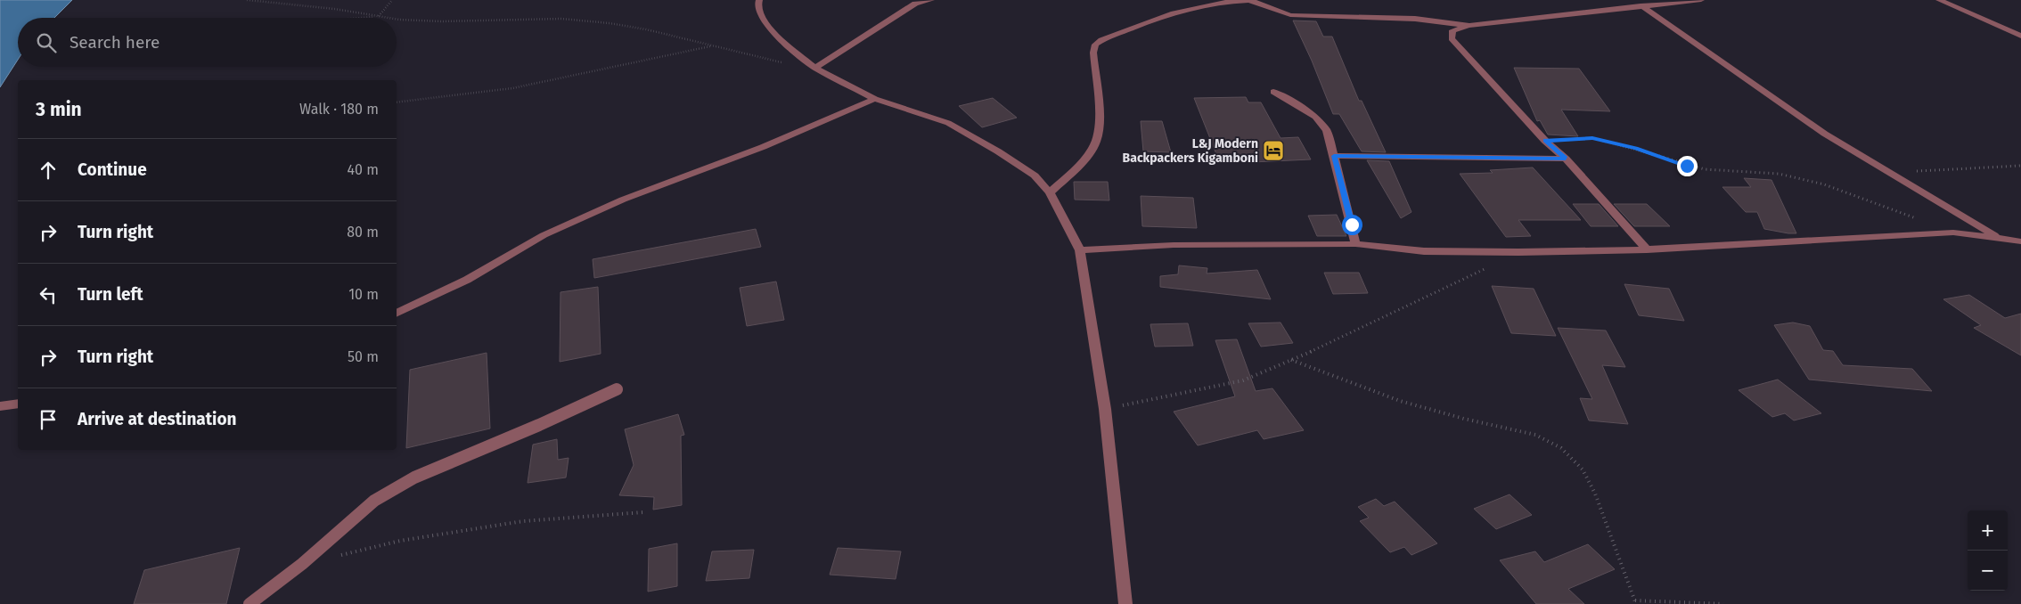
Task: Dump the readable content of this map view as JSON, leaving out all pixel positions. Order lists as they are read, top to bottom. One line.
{"places":{"hotel":["L&J Modern Backpackers Kigamboni"]},"page":{"search":"Search here","heading":["3 min","Walk · 180 m"],"list":[["Continue","40 m"],["Turn right","80 m"],["Turn left","10 m"],["Turn right","50 m"],"Arrive at destination"],"map_buttons":["+","−"]}}
